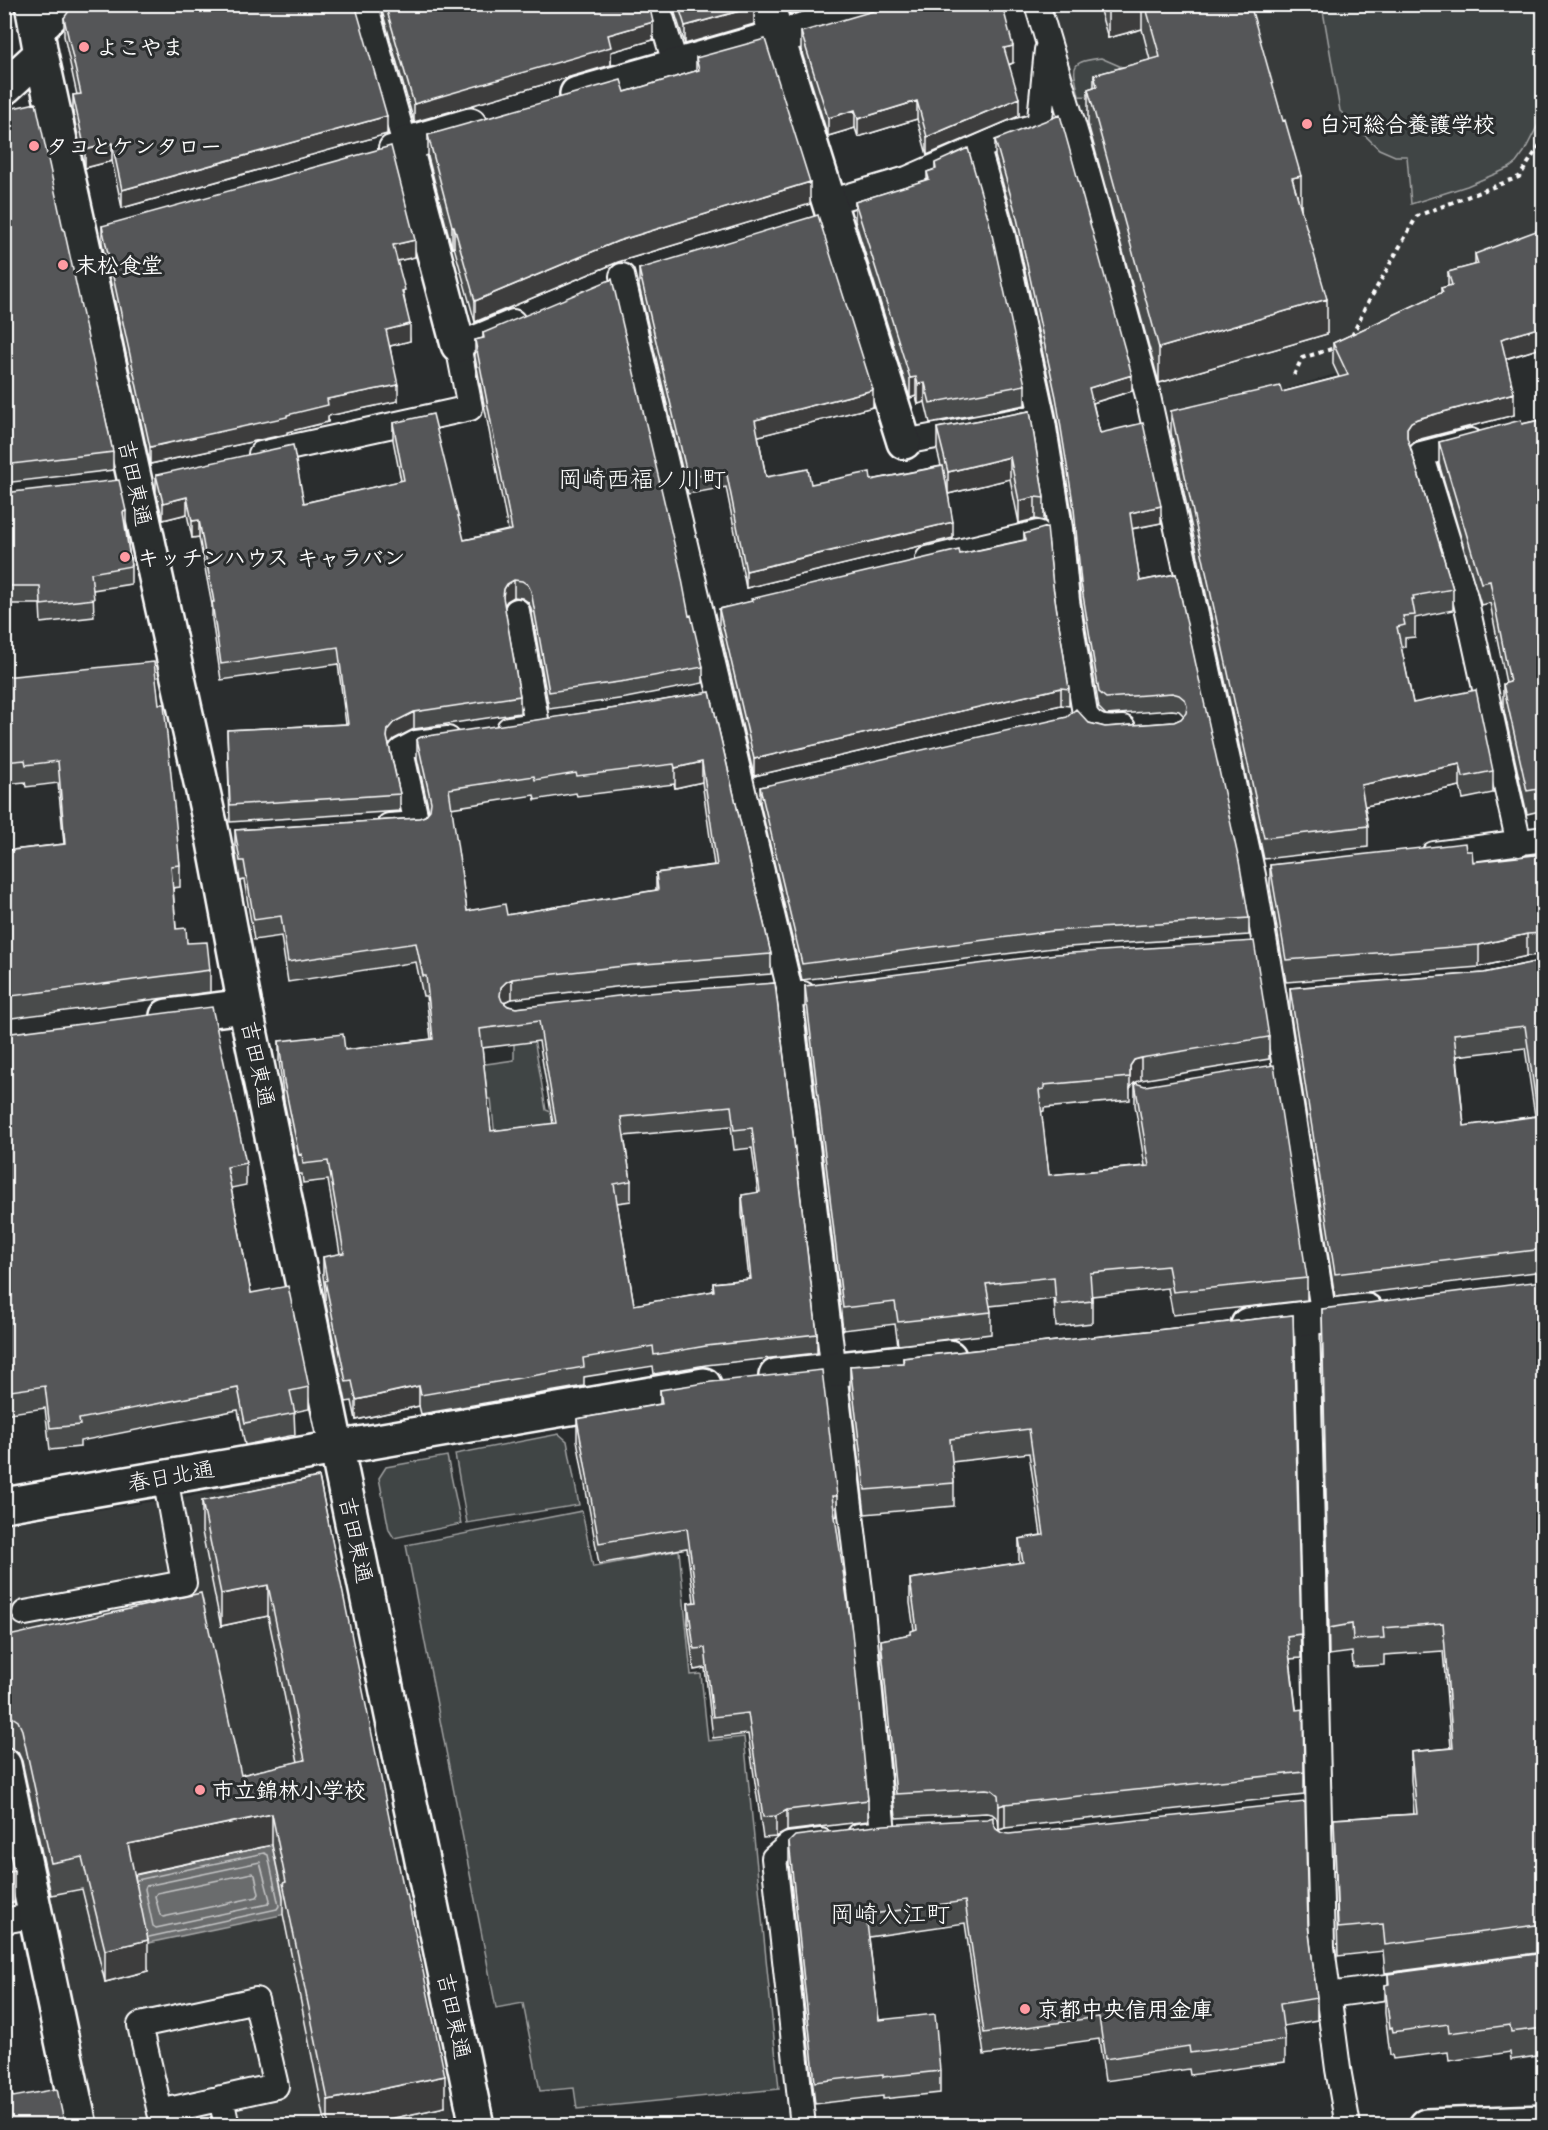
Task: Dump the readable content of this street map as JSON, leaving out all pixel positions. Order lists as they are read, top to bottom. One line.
{"streets":{"street":["吉田東通","春日北通"]},"crossings":[["吉田東通","春日北通"]],"districts":["岡崎西福ノ川町","岡崎入江町"],"places":["よこやま","白河総合養護学校","タコとケンタロー","末松食堂","キッチンハウス キャラバン","市立錦林小学校","京都中央信用金庫"]}
